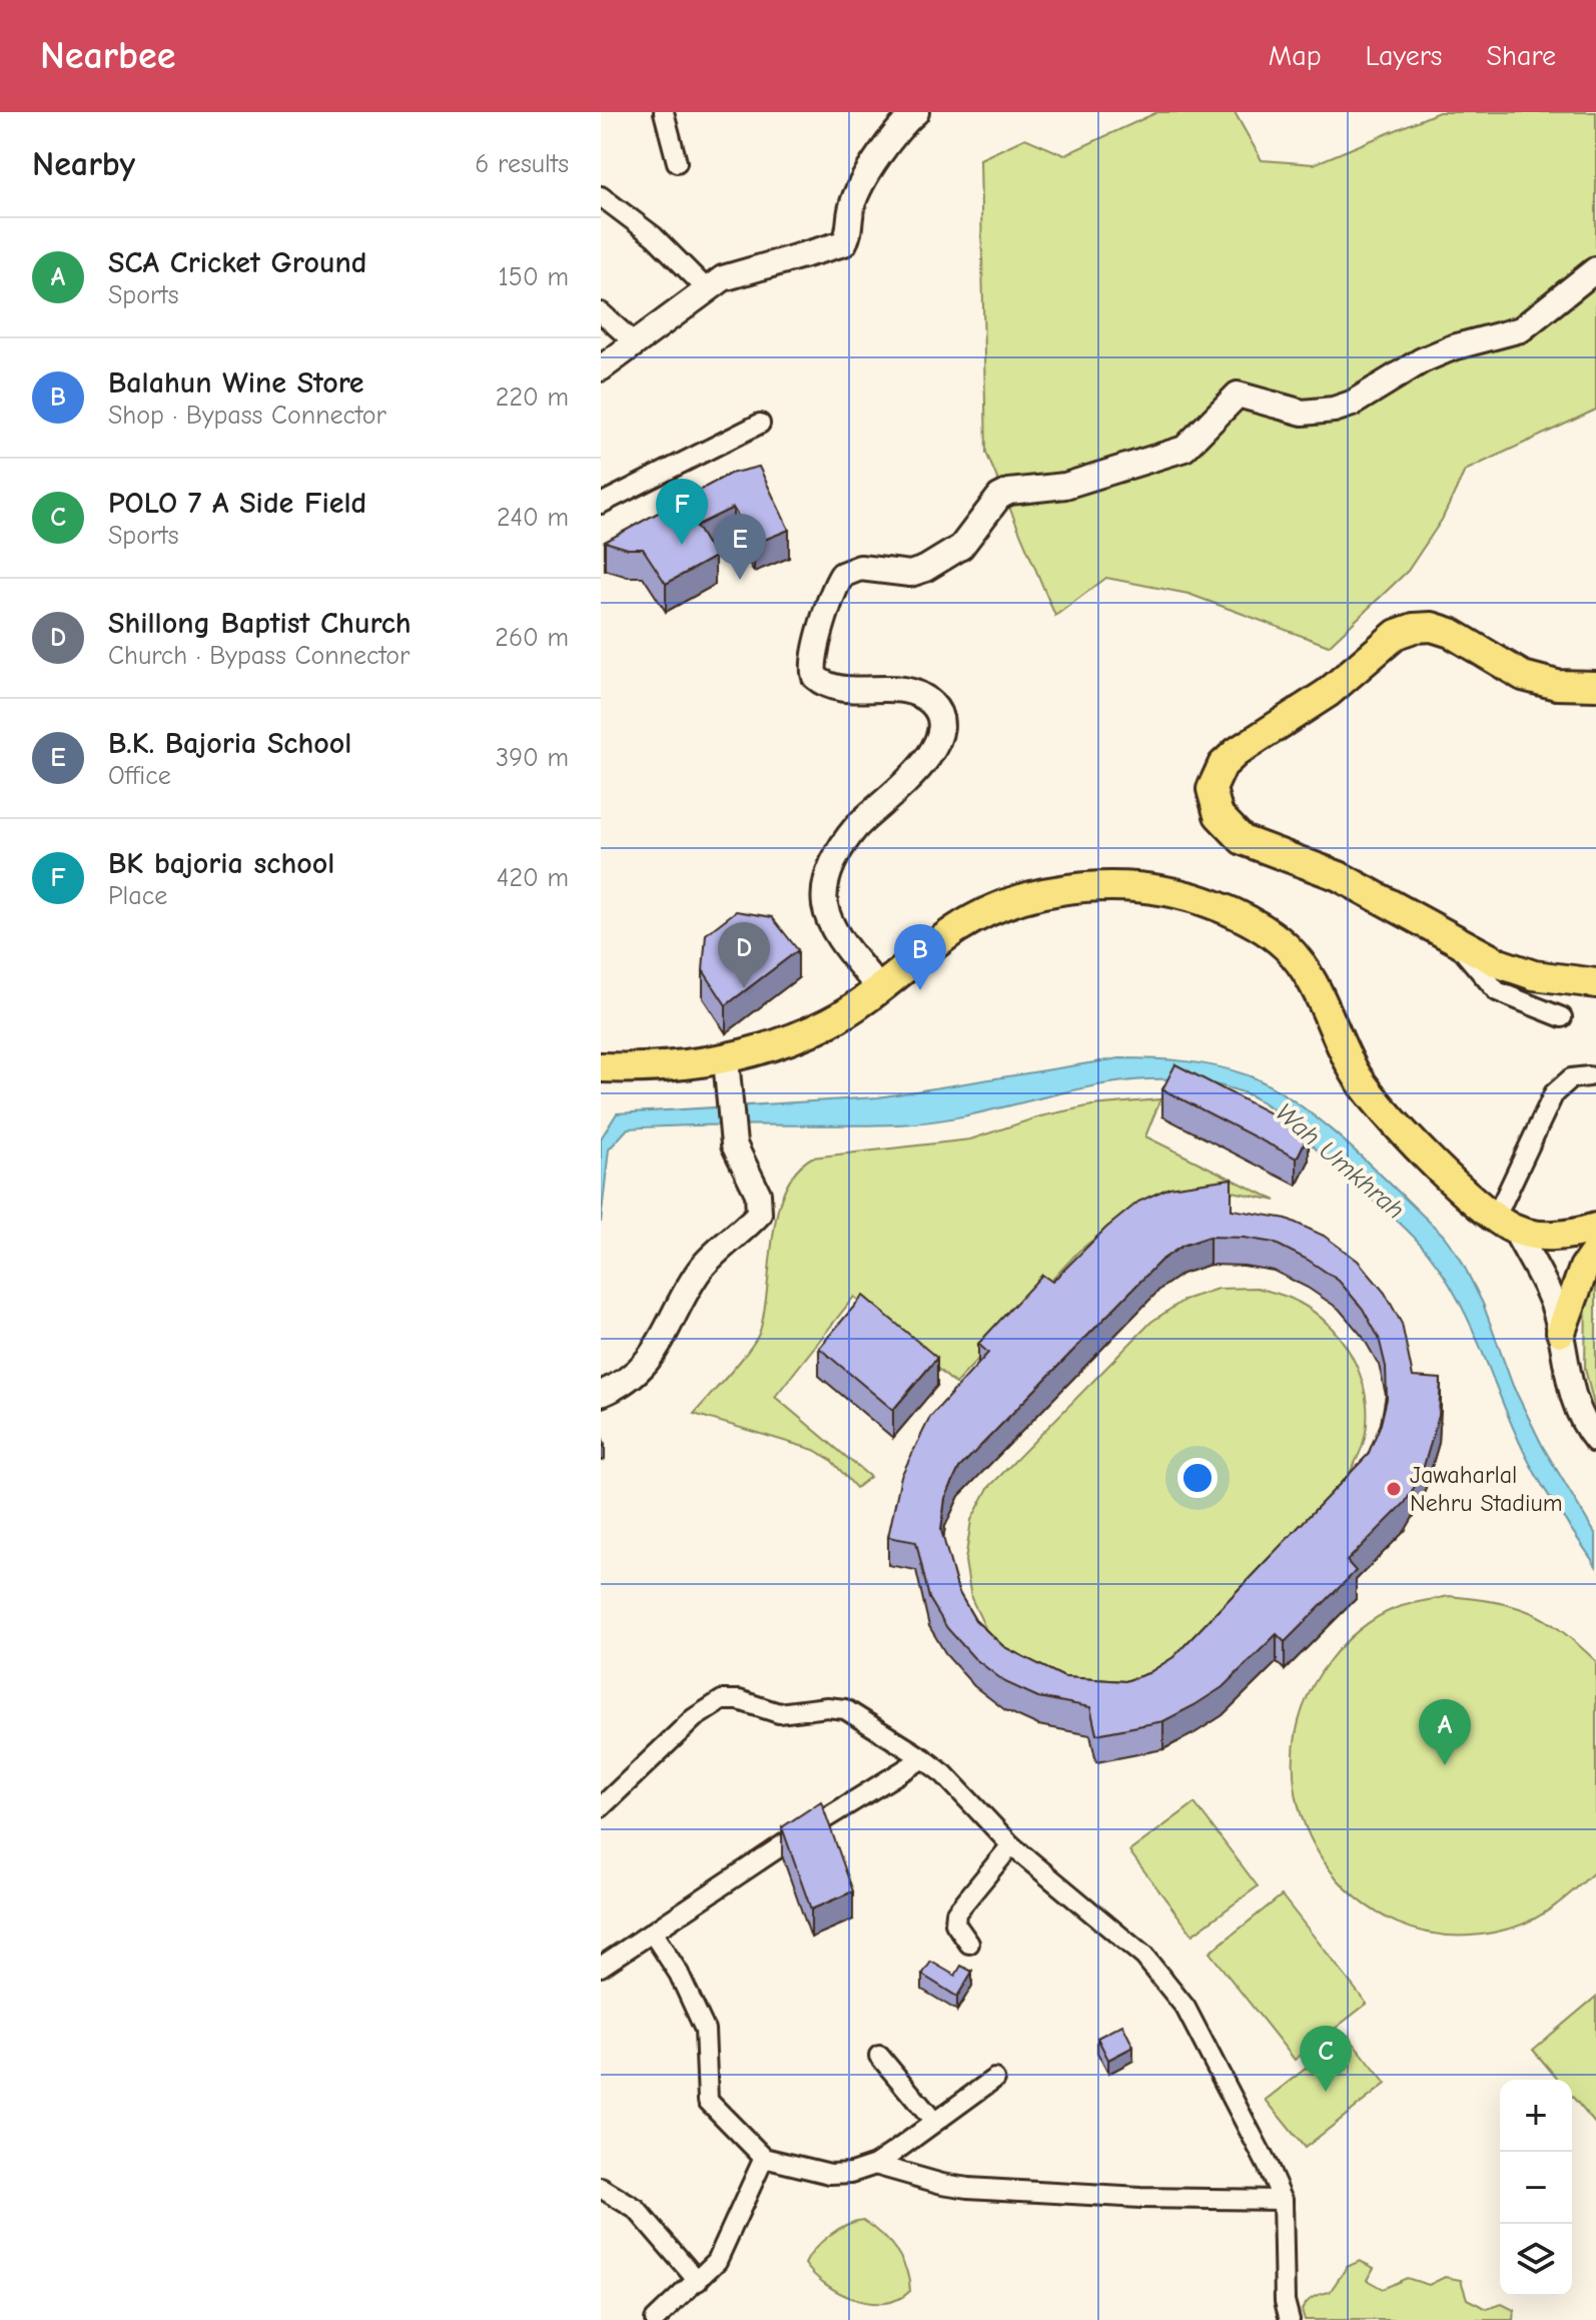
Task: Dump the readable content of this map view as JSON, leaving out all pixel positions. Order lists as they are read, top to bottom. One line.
{"water":["Wah Umkhrah"],"places":["Jawaharlal Nehru Stadium"],"page":{"header":"Nearbee","nav":["Map","Layers","Share"],"heading":["Nearby","6 results"],"list":[{"mark":"A","name":"SCA Cricket Ground","note":"Sports","value":"150 m"},{"mark":"B","name":"Balahun Wine Store","note":"Shop · Bypass Connector","value":"220 m"},{"mark":"C","name":"POLO 7 A Side Field","note":"Sports","value":"240 m"},{"mark":"D","name":"Shillong Baptist Church","note":"Church · Bypass Connector","value":"260 m"},{"mark":"E","name":"B.K. Bajoria School","note":"Office","value":"390 m"},{"mark":"F","name":"BK bajoria school","note":"Place","value":"420 m"}],"pins":["F","E","D","B","A","C"],"map_buttons":["+","−"]}}
